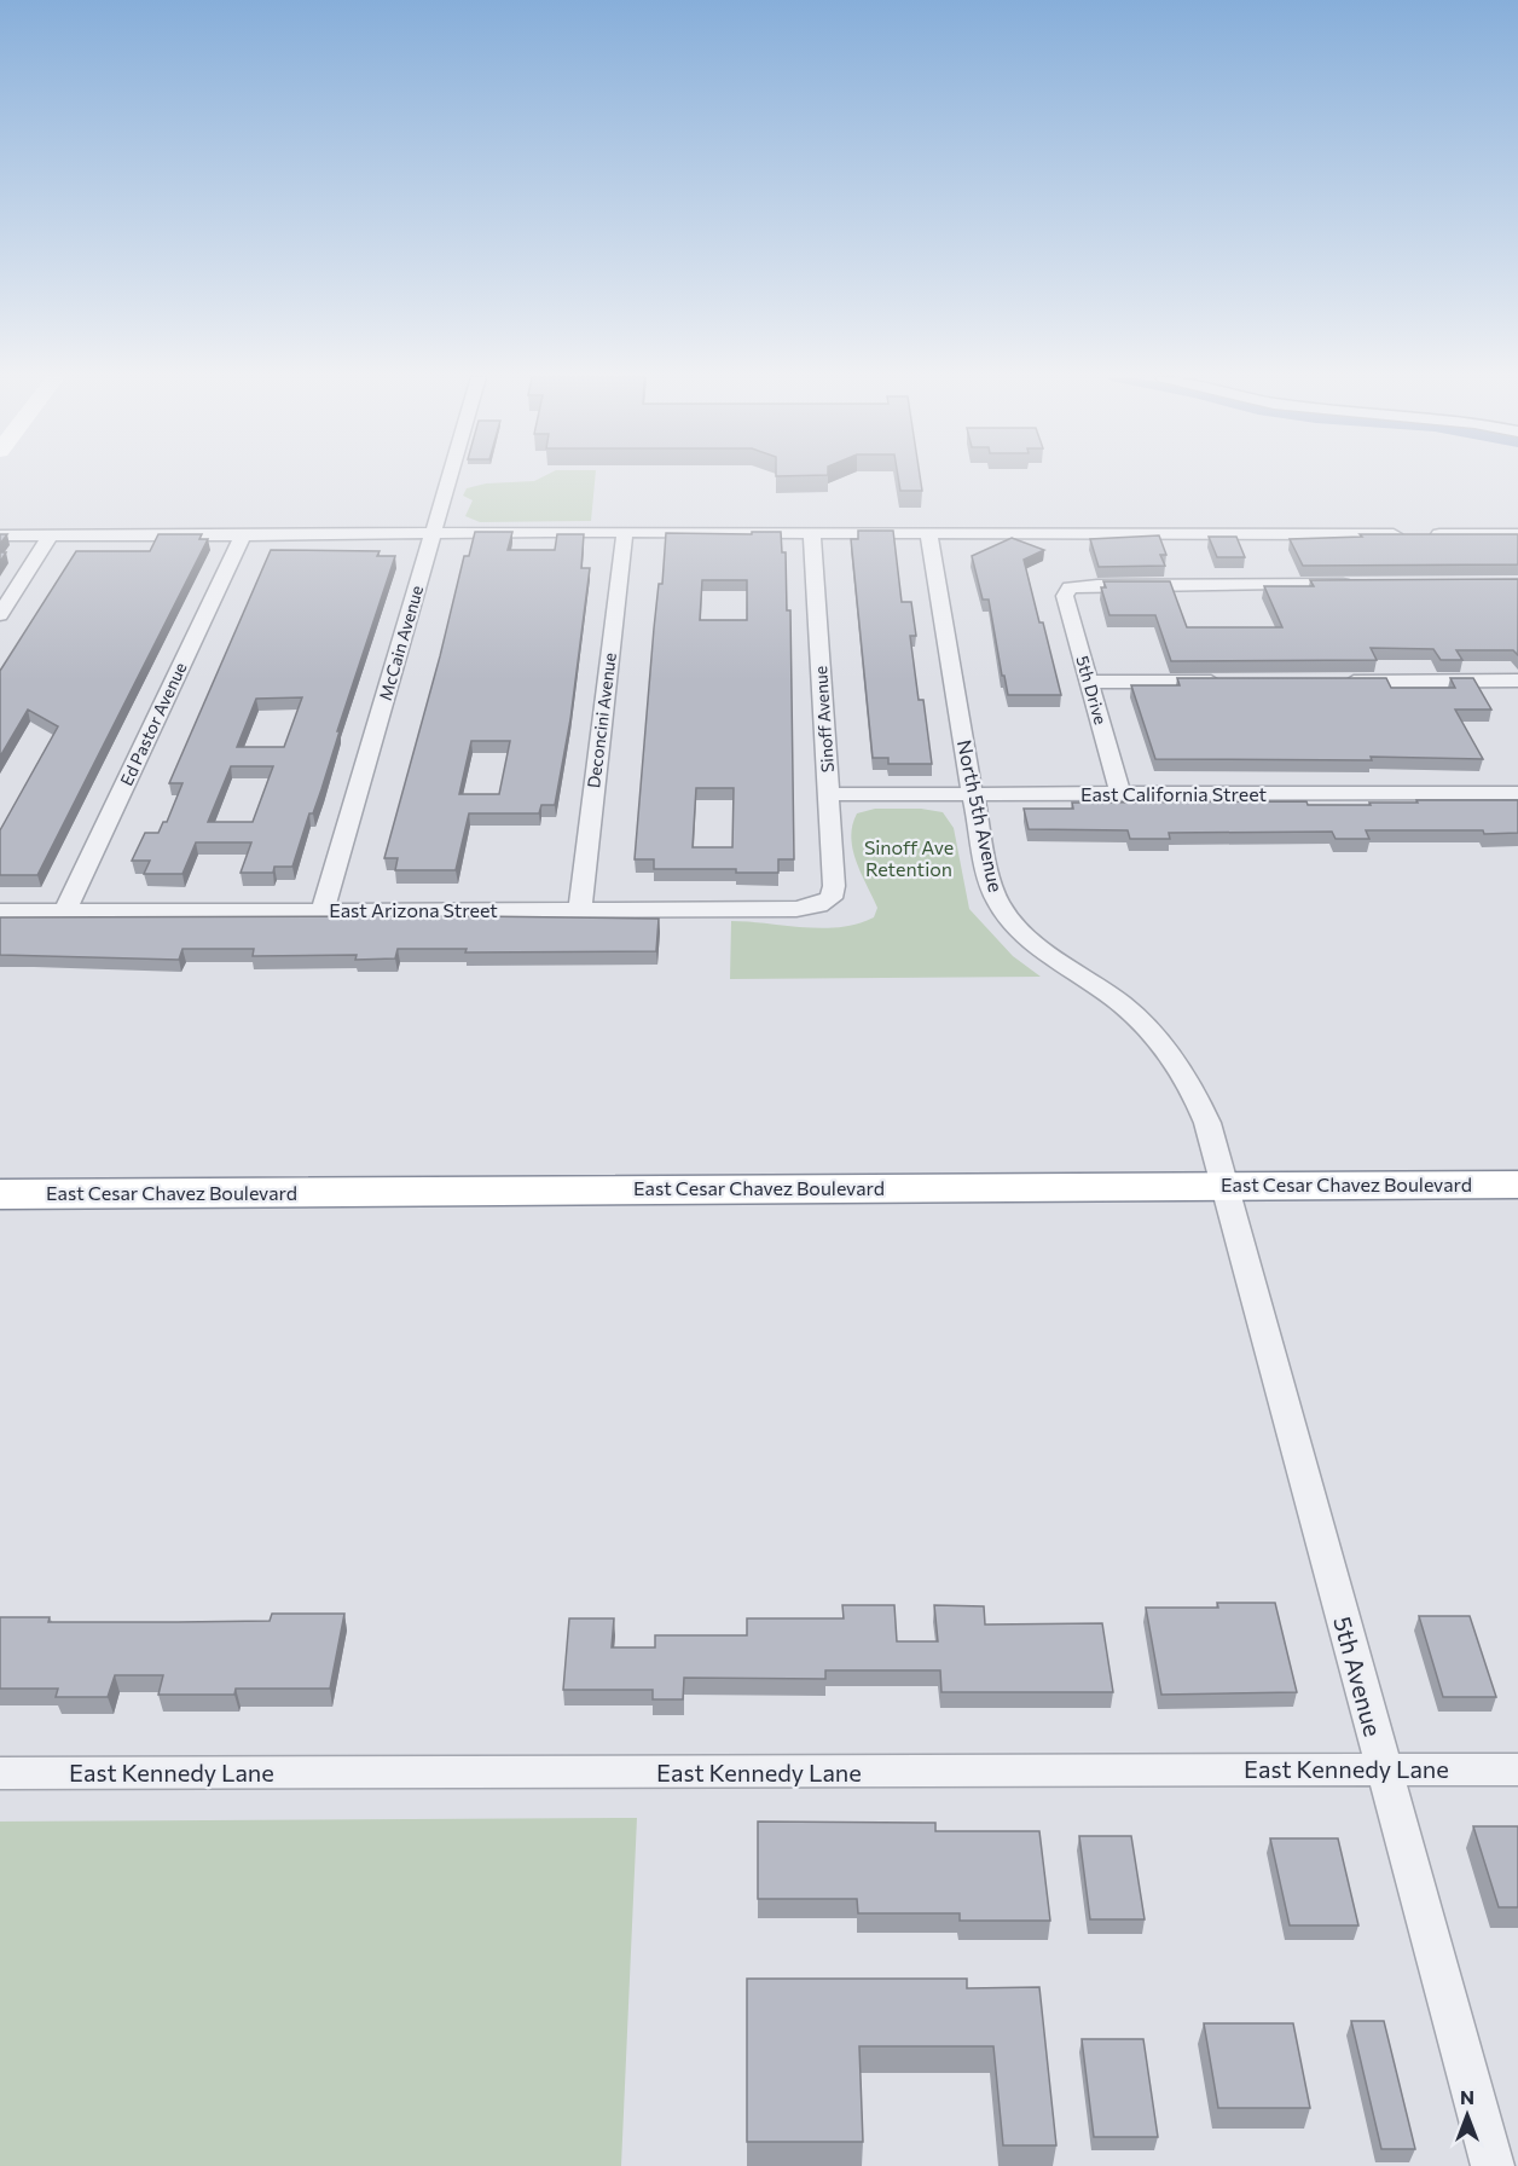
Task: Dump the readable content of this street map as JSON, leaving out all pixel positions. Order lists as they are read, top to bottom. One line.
{"streets":{"highway":["East Cesar Chavez Boulevard"],"street":["McCain Avenue","5th Drive","Sinoff Avenue","Deconcini Avenue","Ed Pastor Avenue","East California Street","North 5th Avenue","East Arizona Street","5th Avenue","East Kennedy Lane"]},"crossings":[["McCain Avenue","East Arizona Street"],["5th Drive","East California Street"],["Sinoff Avenue","East California Street"],["Sinoff Avenue","East Arizona Street"],["Deconcini Avenue","East Arizona Street"],["Ed Pastor Avenue","East Arizona Street"],["East California Street","North 5th Avenue"],["North 5th Avenue","East Cesar Chavez Boulevard"],["North 5th Avenue","5th Avenue"],["East Cesar Chavez Boulevard","5th Avenue"],["5th Avenue","East Kennedy Lane"]],"parks":["Sinoff Ave Retention"],"north":"top"}
